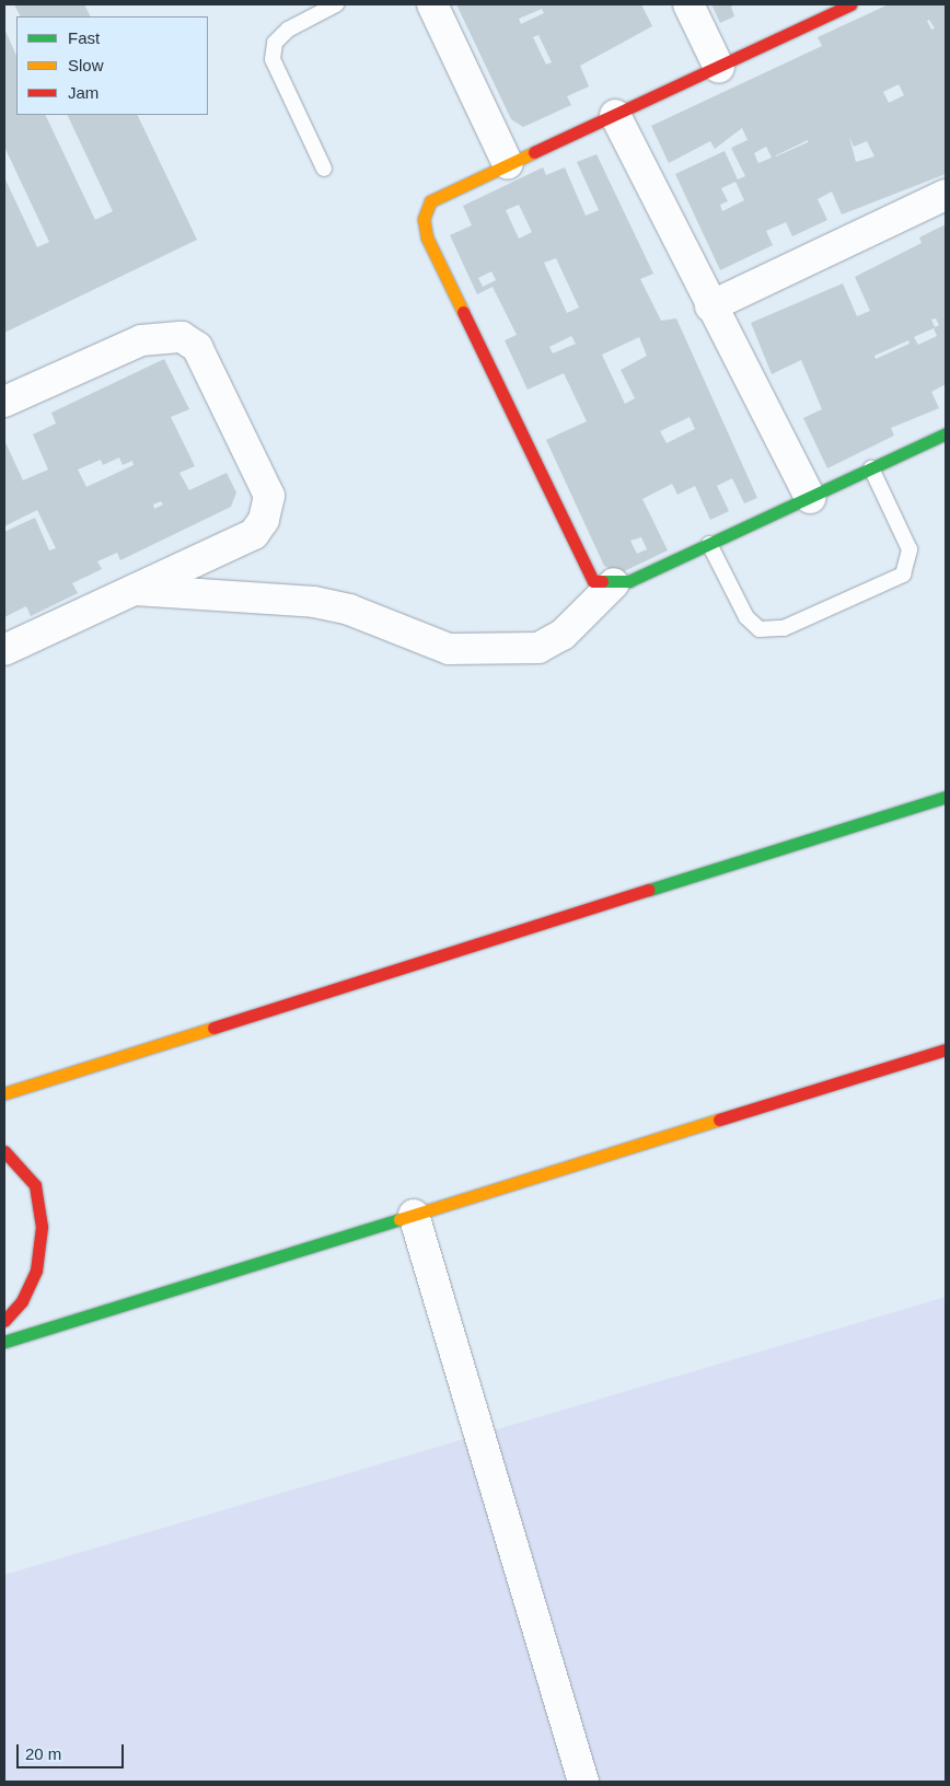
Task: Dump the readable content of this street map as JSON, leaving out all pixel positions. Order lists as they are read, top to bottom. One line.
{"legend":["Fast","Slow","Jam"],"scale_bar":"20 m"}
